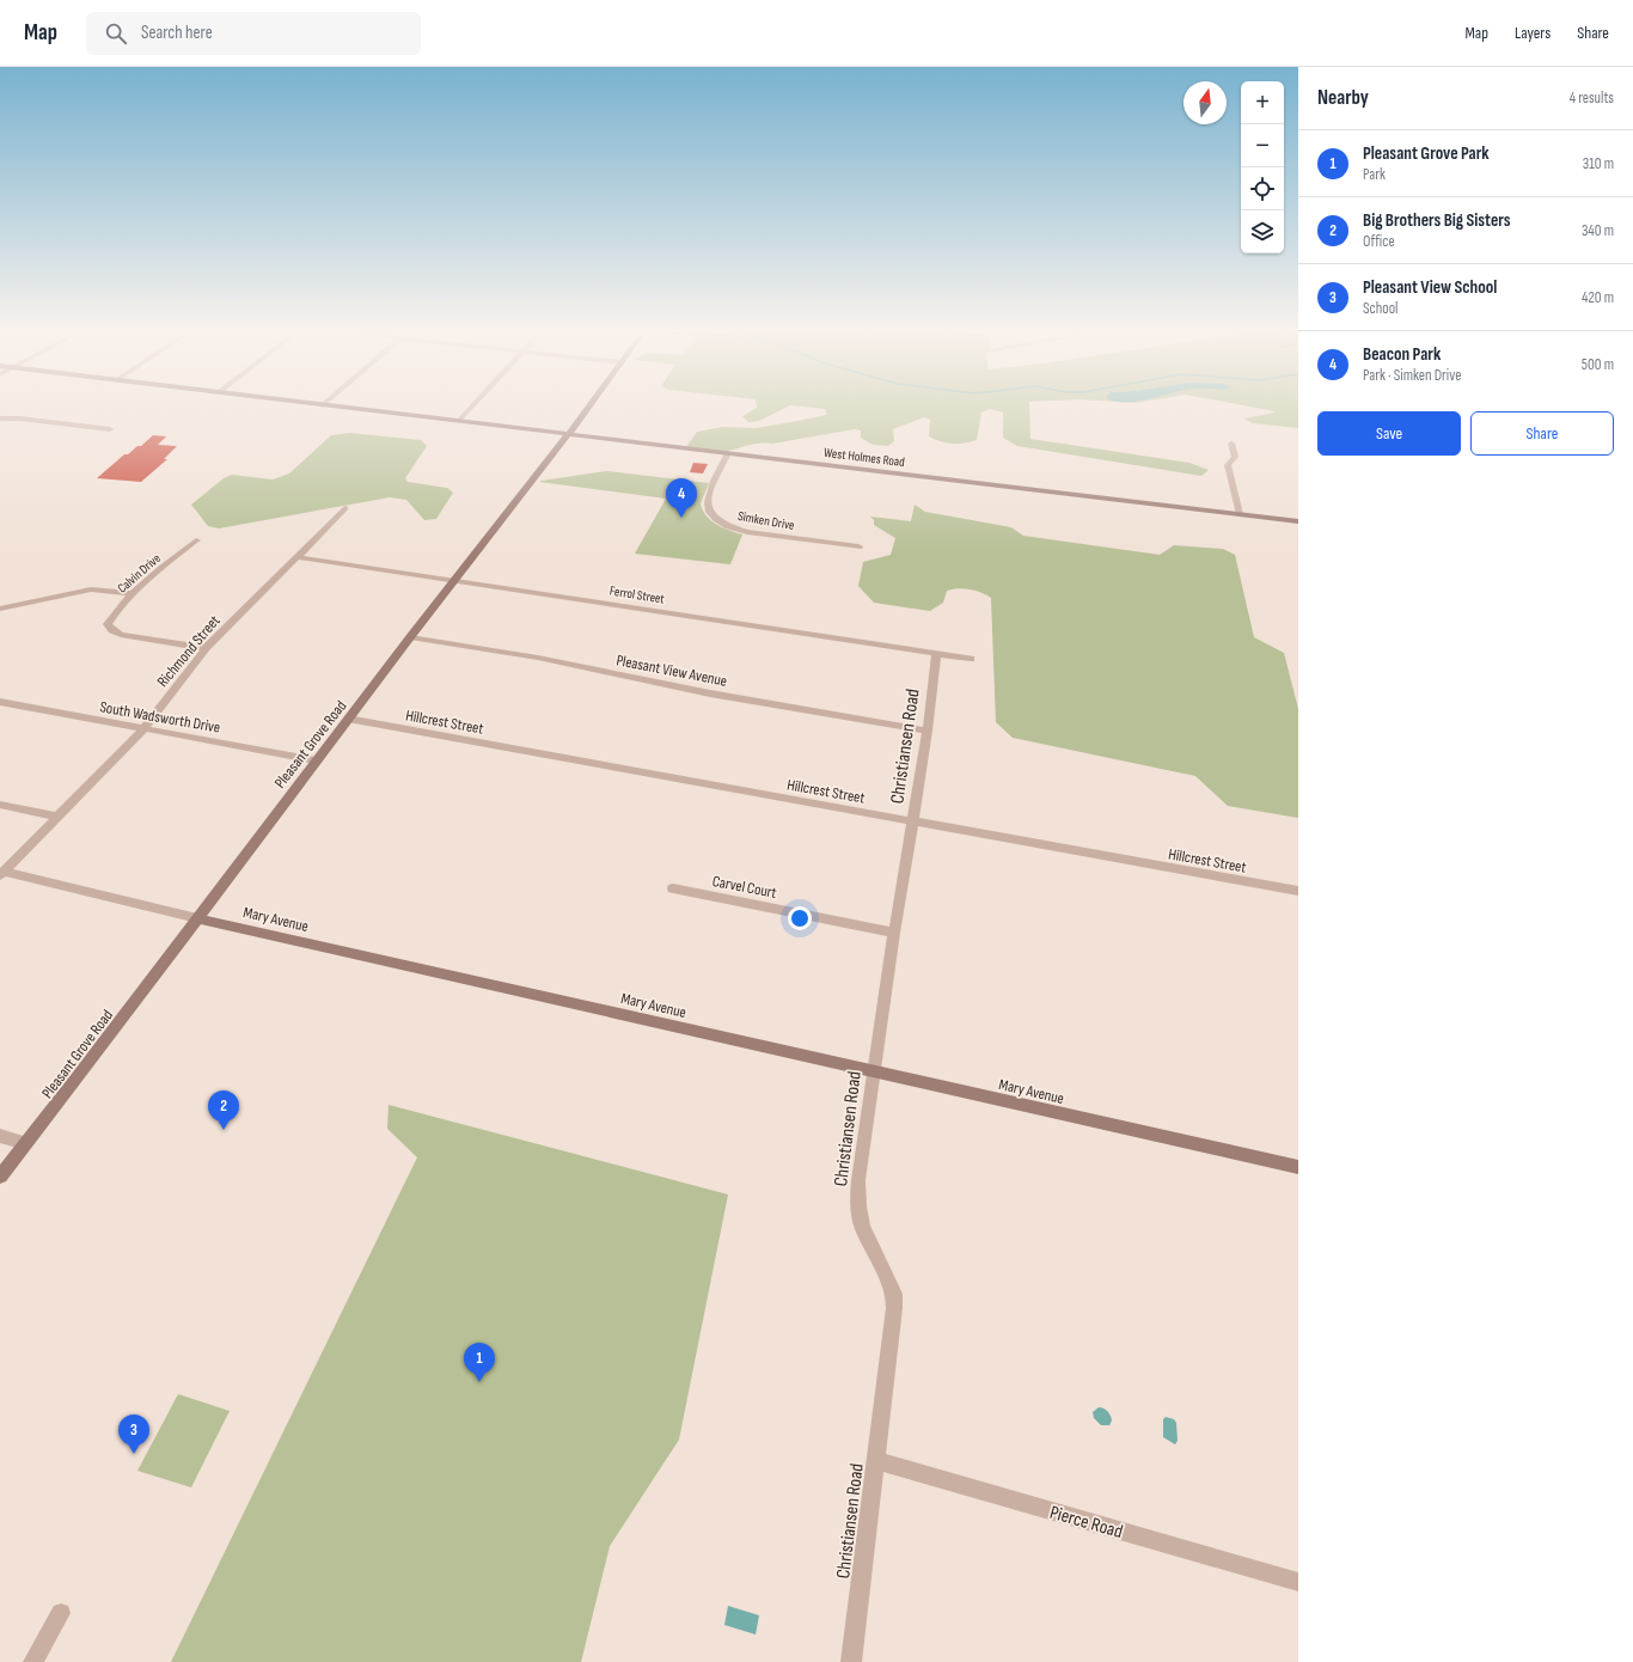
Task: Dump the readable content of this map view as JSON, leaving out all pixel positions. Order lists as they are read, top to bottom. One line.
{"streets":{"street":["West Holmes Road","Simken Drive","Calvin Drive","Ferrol Street","Richmond Street","Pleasant View Avenue","South Wadsworth Drive","Hillcrest Street","Pleasant Grove Road","Christiansen Road","Carvel Court","Mary Avenue","Pierce Road"]},"crossings":[["West Holmes Road","Simken Drive"],["West Holmes Road","Pleasant Grove Road"],["Calvin Drive","Richmond Street"],["Ferrol Street","Richmond Street"],["Ferrol Street","Pleasant Grove Road"],["Ferrol Street","Christiansen Road"],["Richmond Street","South Wadsworth Drive"],["Richmond Street","Mary Avenue"],["Pleasant View Avenue","Pleasant Grove Road"],["Pleasant View Avenue","Christiansen Road"],["South Wadsworth Drive","Pleasant Grove Road"],["Hillcrest Street","Pleasant Grove Road"],["Hillcrest Street","Christiansen Road"],["Pleasant Grove Road","Mary Avenue"],["Christiansen Road","Carvel Court"],["Christiansen Road","Mary Avenue"],["Christiansen Road","Pierce Road"]],"north":"top","page":{"header":"Map","search":"Search here","nav":["Map","Layers","Share"],"heading":["Nearby","4 results"],"map_buttons":["+","−"],"list":[{"mark":"1","name":"Pleasant Grove Park","note":"Park","value":"310 m"},{"mark":"2","name":"Big Brothers Big Sisters","note":"Office","value":"340 m"},{"mark":"3","name":"Pleasant View School","note":"School","value":"420 m"},{"mark":"4","name":"Beacon Park","note":"Park · Simken Drive","value":"500 m"}],"buttons":["Save","Share"],"pins":["4","2","1","3"]}}
